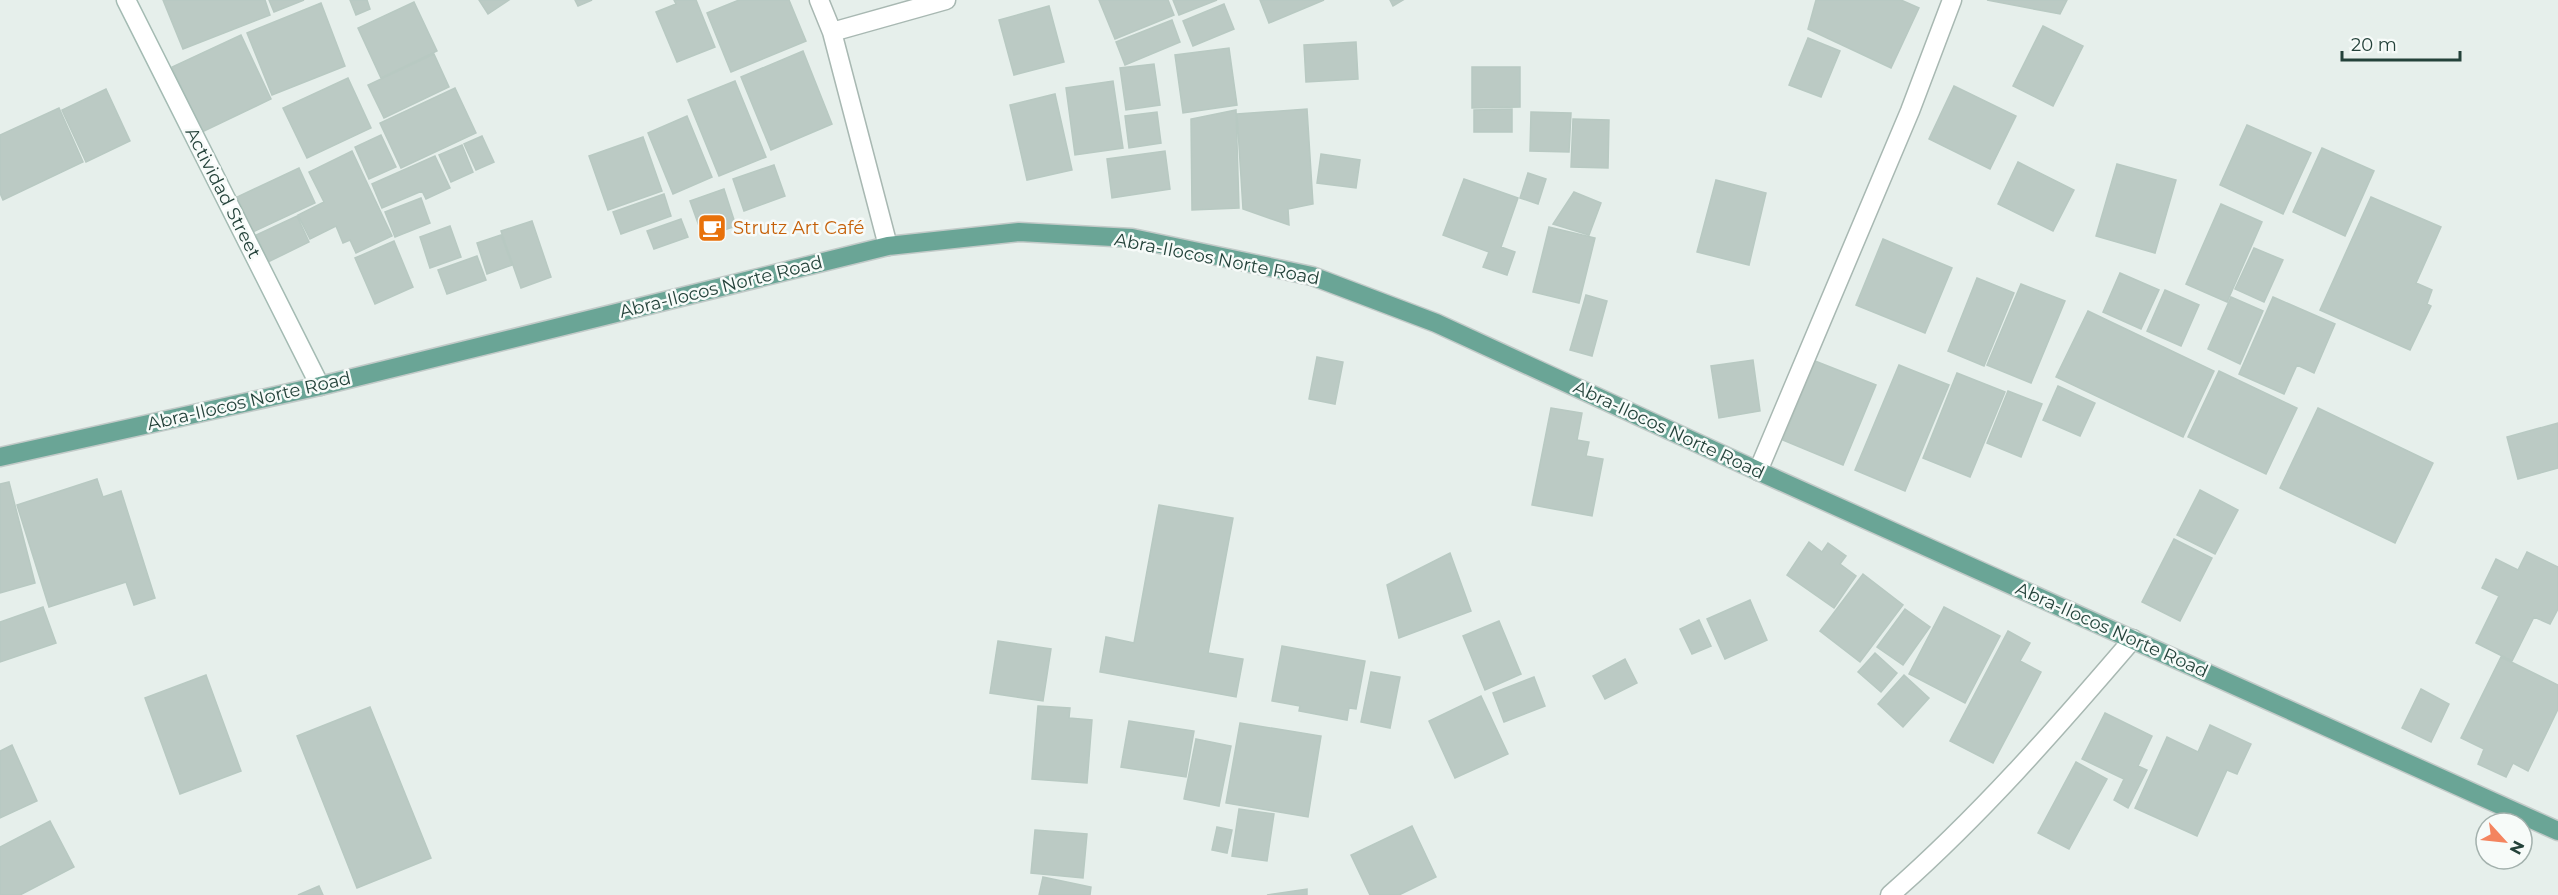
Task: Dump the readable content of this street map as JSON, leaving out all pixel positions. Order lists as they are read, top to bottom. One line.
{"streets":{"main road":["Abra-Ilocos Norte Road"],"street":["Actividad Street"]},"crossings":[["Actividad Street","Abra-Ilocos Norte Road"]],"places":{"cafe":["Strutz Art Café"]},"scale_bar":"20 m","north":"bottom right"}
